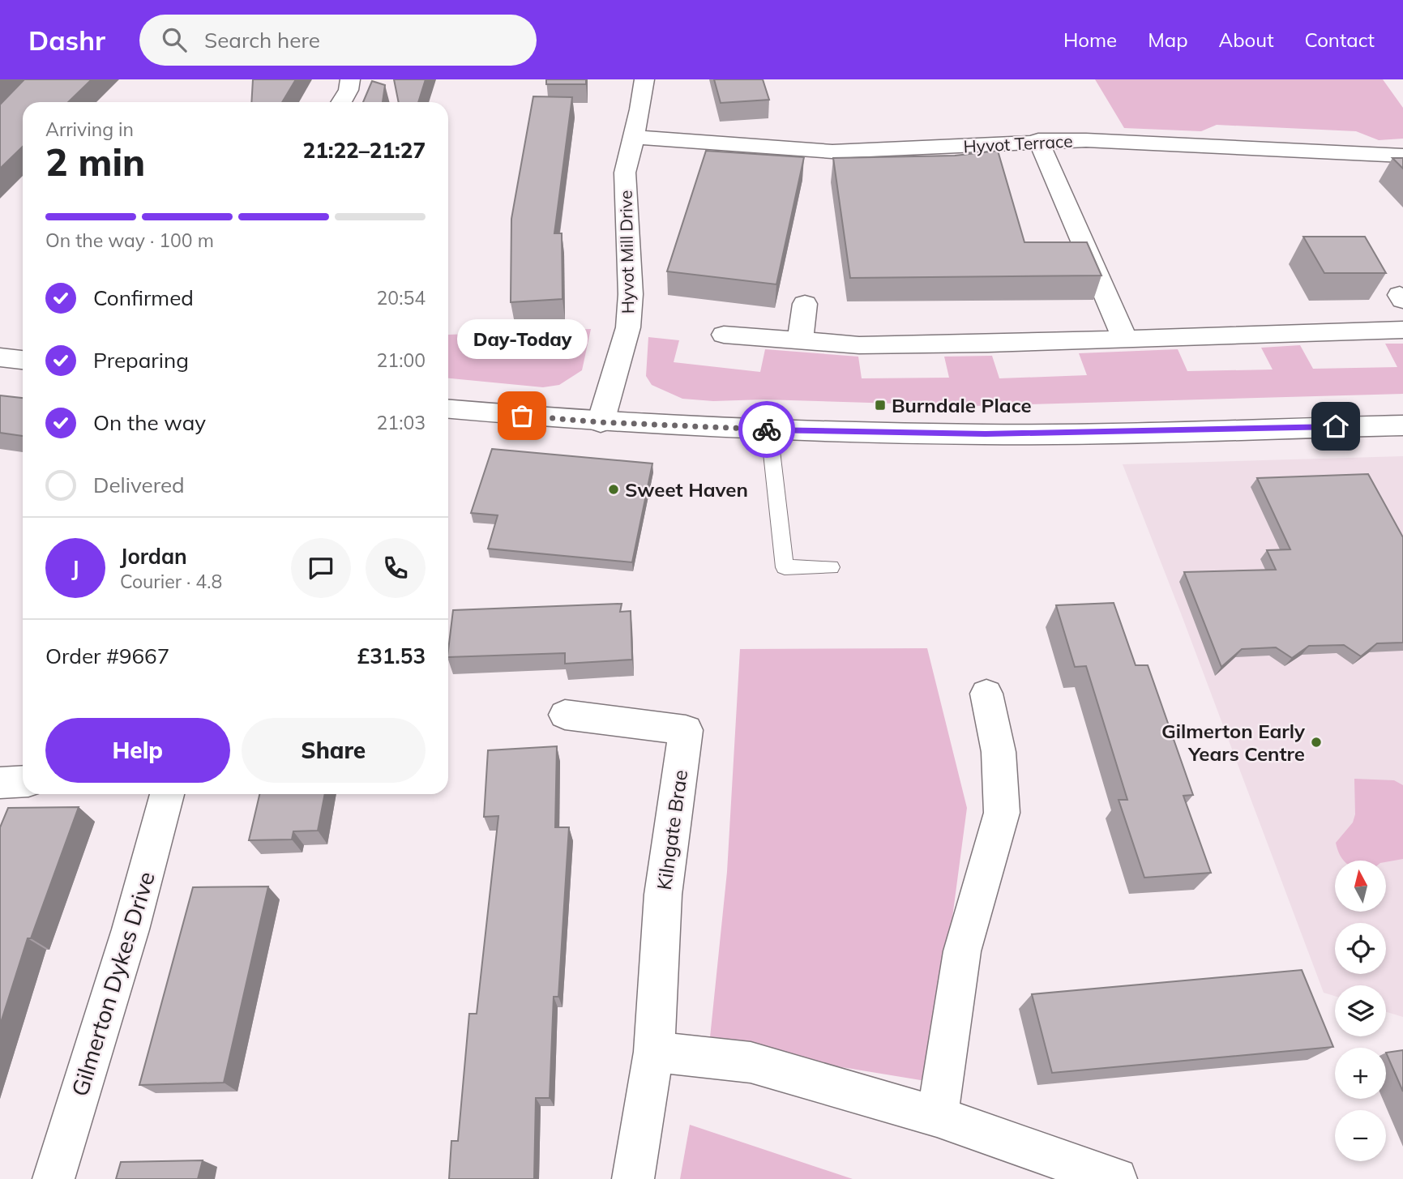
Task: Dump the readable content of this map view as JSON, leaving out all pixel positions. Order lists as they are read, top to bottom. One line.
{"streets":{"street":["Hyvot Terrace","Hyvot Mill Drive","Kilngate Brae","Gilmerton Dykes Drive"]},"crossings":[["Hyvot Terrace","Hyvot Mill Drive"]],"places":{"transit":["Burndale Place"],"other":["Day-Today","Sweet Haven","Gilmerton Early Years Centre"]},"north":"top","page":{"header":"Dashr","search":"Search here","nav":["Home","Map","About","Contact"],"heading":["2 min","Arriving in","21:22–21:27"],"panel":["Jordan","Courier · 4.8","Order #9667","£31.53"],"bar":"On the way · 100 m","list":[["Confirmed","20:54"],["Preparing","21:00"],["On the way","21:03"],"Delivered"],"bubble":"Day-Today","round":"J","buttons":["Help","Share"],"map_buttons":["+","−"]}}
